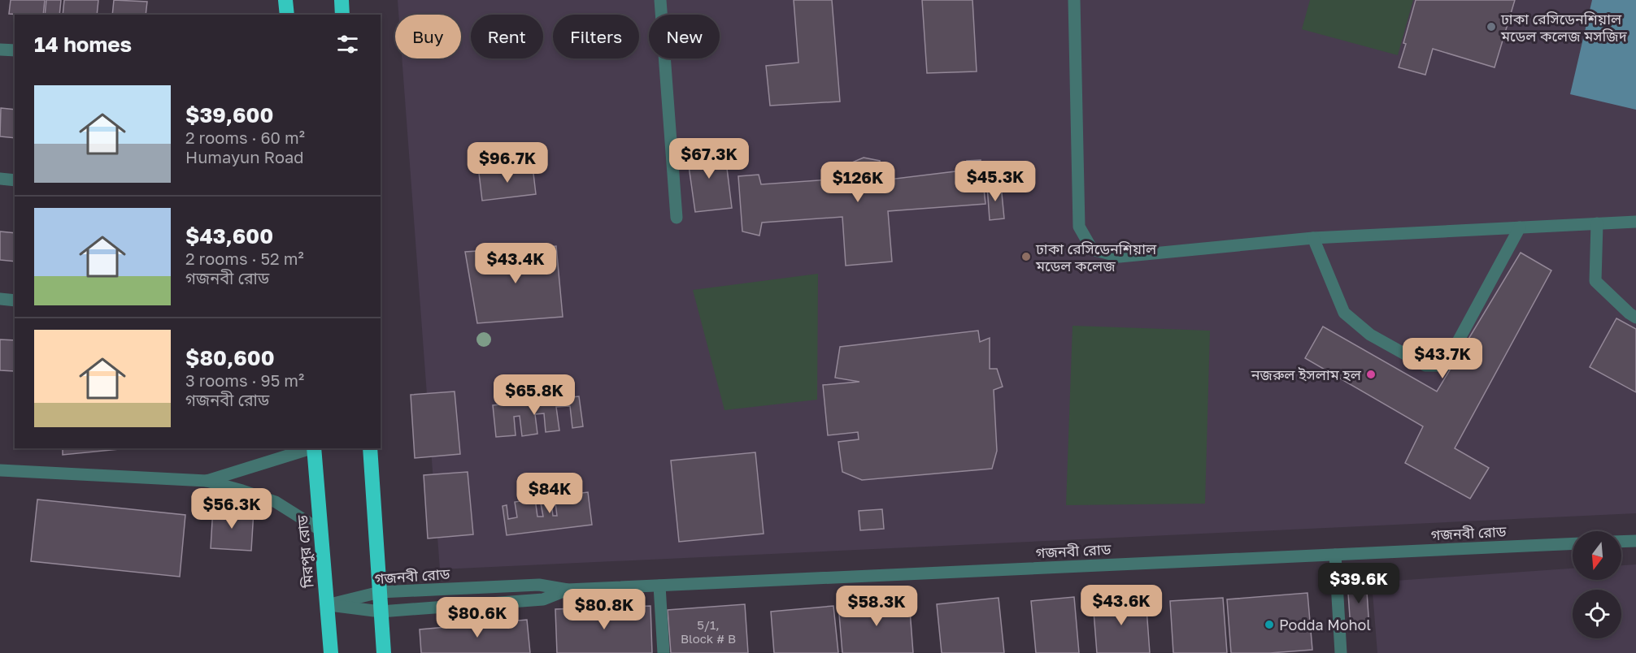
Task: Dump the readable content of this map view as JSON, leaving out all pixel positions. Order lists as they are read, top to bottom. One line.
{"streets":{"highway":["মিরপুর রোড"],"street":["গজনবী রোড"]},"crossings":[["গজনবী রোড","মিরপুর রোড"]],"places":["ঢাকা রেসিডেনশিয়াল মডেল কলেজ মসজিদ","ঢাকা রেসিডেনশিয়াল মডেল কলেজ","নজরুল ইসলাম হল","Podda Mohol"],"house_numbers":["5/1, Block # B"],"north":"bottom","page":{"chip":["Buy","Rent","Filters","New"],"heading":"14 homes","list":[{"name":"$39,600","note":"2 rooms · 60 m² · Humayun Road"},{"name":"$43,600","note":"2 rooms · 52 m² · গজনবী রোড"},{"name":"$80,600","note":"3 rooms · 95 m² · গজনবী রোড"}],"price":["$67.3K","$96.7K","$45.3K","$126K","$43.4K","$43.7K","$65.8K","$84K","$56.3K","$39.6K","$43.6K","$58.3K","$80.8K","$80.6K"]}}
